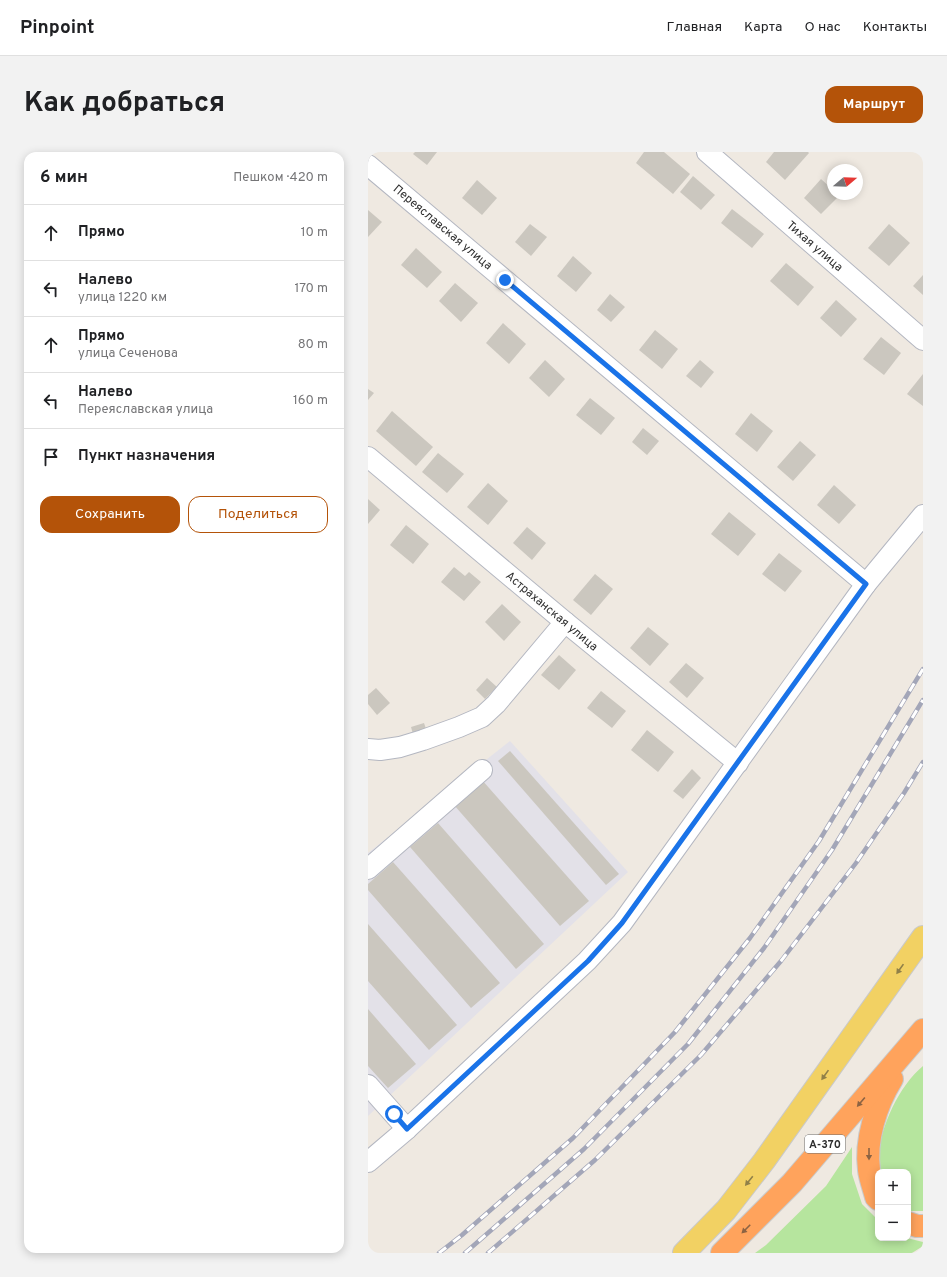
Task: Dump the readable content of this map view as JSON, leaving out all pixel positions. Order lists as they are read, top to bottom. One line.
{"streets":{"highway":["А-370"],"street":["Переяславская улица","Тихая улица","Астраханская улица"]},"north":"right","page":{"header":"Pinpoint","nav":["Главная","Карта","О нас","Контакты"],"title":"Как добраться","buttons":["Маршрут",["Сохранить","Поделиться"]],"heading":["6 мин","Пешком · 420 m"],"list":[["Прямо","10 m"],["Налево","улица 1220 км","170 m"],["Прямо","улица Сеченова","80 m"],["Налево","Переяславская улица","160 m"],"Пункт назначения"],"map_buttons":["+","−"]}}
